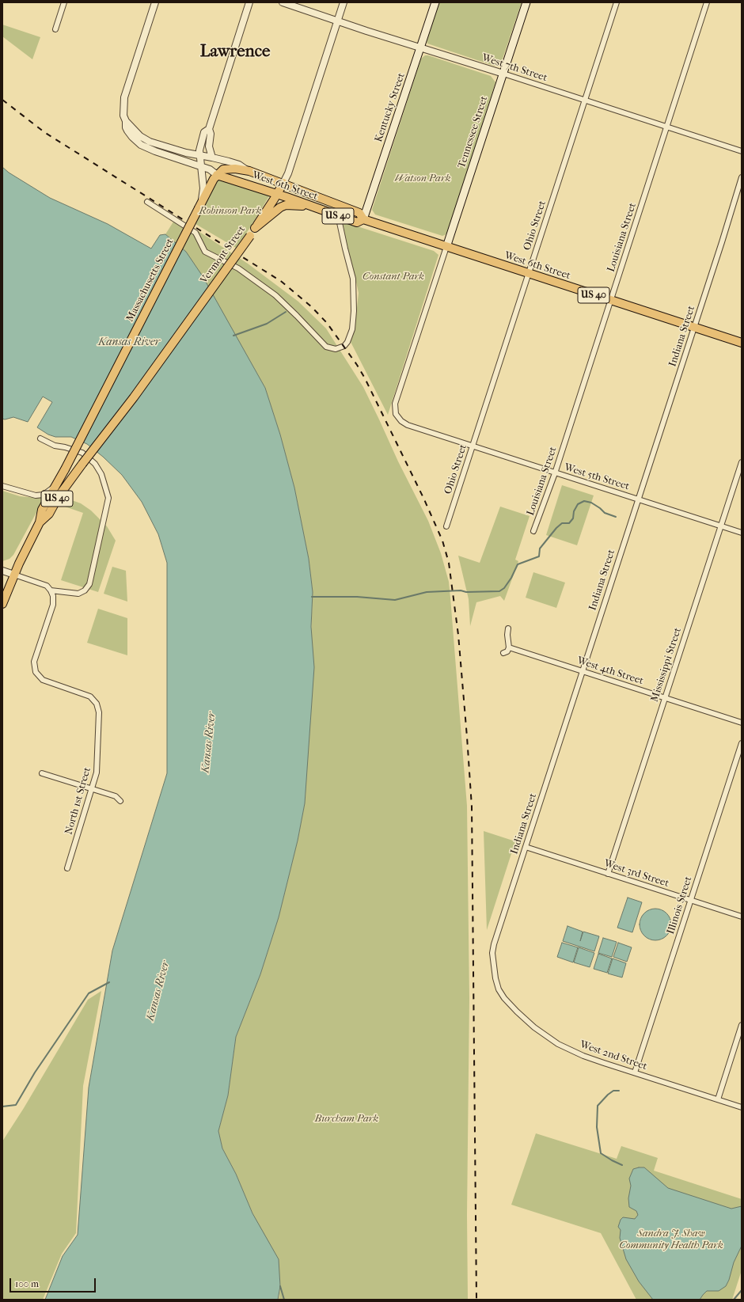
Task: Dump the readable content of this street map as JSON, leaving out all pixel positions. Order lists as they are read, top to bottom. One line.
{"streets":{"highway":["West 6th Street","US 40","Vermont Street","Massachusetts Street"],"main road":["Kentucky Street","Tennessee Street"],"street":["West 7th Street","Ohio Street","Louisiana Street","Indiana Street","West 5th Street","Mississippi Street","West 4th Street","North 1st Street","West 3rd Street","Illinois Street","West 2nd Street"]},"crossings":[["West 7th Street","Kentucky Street"],["West 7th Street","Tennessee Street"],["West 7th Street","Ohio Street"],["West 7th Street","Louisiana Street"],["West 7th Street","Vermont Street"],["Kentucky Street","West 6th Street"],["Tennessee Street","West 6th Street"],["Tennessee Street","West 5th Street"],["West 6th Street","US 40"],["West 6th Street","Ohio Street"],["West 6th Street","Louisiana Street"],["West 6th Street","Vermont Street"],["West 6th Street","Massachusetts Street"],["West 6th Street","Indiana Street"],["US 40","Vermont Street"],["US 40","Massachusetts Street"],["Ohio Street","West 5th Street"],["Louisiana Street","West 5th Street"],["Indiana Street","West 5th Street"],["Indiana Street","West 4th Street"],["Indiana Street","West 3rd Street"],["Indiana Street","West 2nd Street"],["West 5th Street","Mississippi Street"],["Mississippi Street","West 4th Street"],["Mississippi Street","West 3rd Street"],["West 3rd Street","Illinois Street"],["Illinois Street","West 2nd Street"]],"districts":["Lawrence"],"water":["Kansas River"],"parks":["Watson Park","Robinson Park","Constant Park","Burcham Park","Sandra J. Shaw Community Health Park"],"scale_bar":"100 m"}
